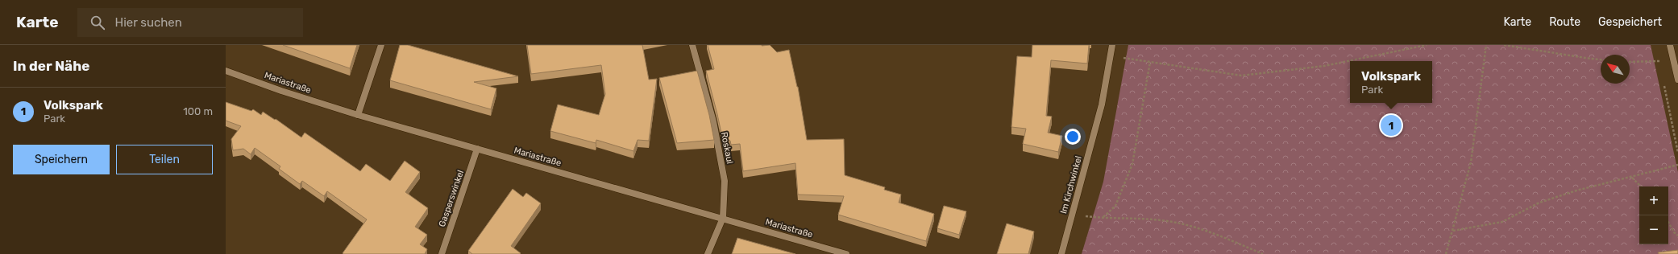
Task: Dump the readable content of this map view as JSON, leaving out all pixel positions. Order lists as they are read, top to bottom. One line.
{"streets":{"street":["Mariastraße","Roskaul","Im Kirchwinkel","Gasperswinkel"]},"crossings":[["Mariastraße","Roskaul"],["Mariastraße","Gasperswinkel"]],"north":"top left","page":{"header":"Karte","search":"Hier suchen","nav":["Karte","Route","Gespeichert"],"heading":"In der Nähe","popup":["Volkspark","Park"],"list":[{"mark":"1","name":"Volkspark","note":"Park","value":"100 m"}],"pins":"1","buttons":["Speichern","Teilen"],"map_buttons":["+","−"]}}
